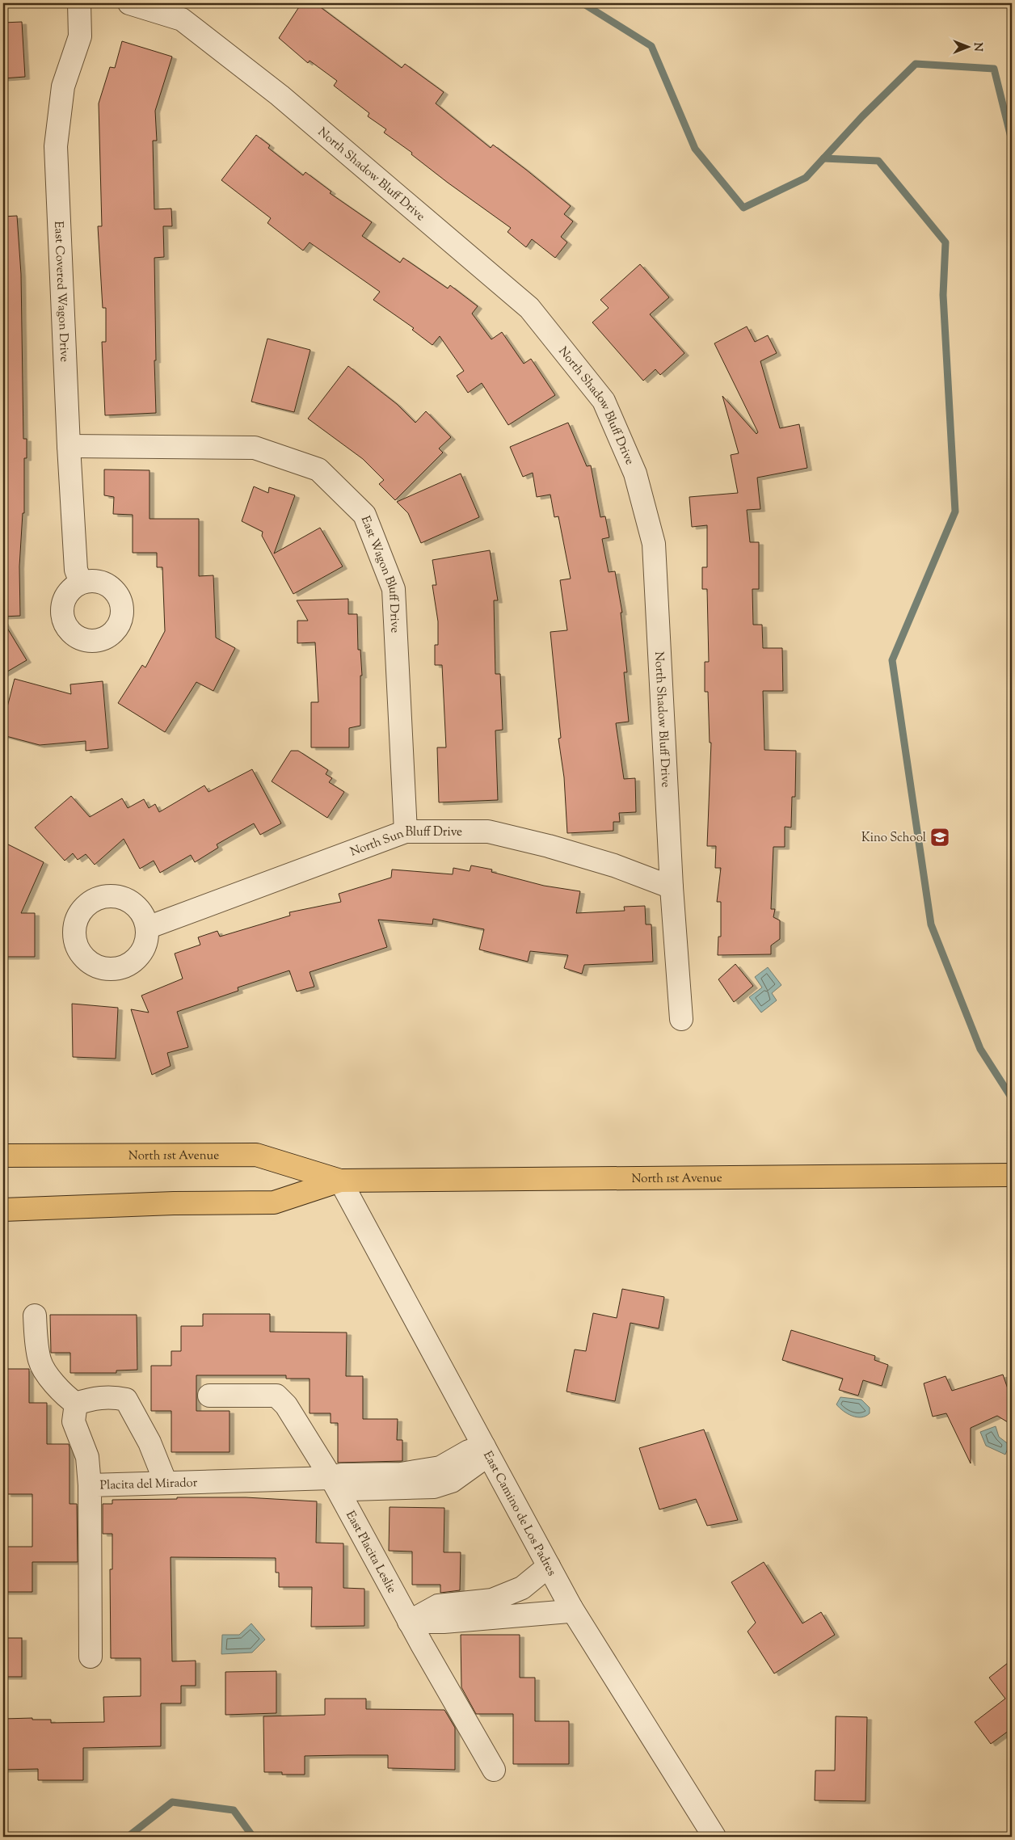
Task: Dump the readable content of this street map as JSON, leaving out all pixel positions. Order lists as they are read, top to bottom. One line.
{"streets":{"main road":["North 1st Avenue"],"street":["North Shadow Bluff Drive","East Covered Wagon Drive","East Wagon Bluff Drive","North Sun Bluff Drive","Placita del Mirador","East Camino de Los Padres","East Placita Leslie"]},"crossings":[["North Shadow Bluff Drive","North Sun Bluff Drive"],["East Covered Wagon Drive","East Wagon Bluff Drive"],["East Wagon Bluff Drive","North Sun Bluff Drive"],["North 1st Avenue","East Camino de Los Padres"],["Placita del Mirador","East Placita Leslie"]],"places":{"school or university":["Kino School"]},"north":"right"}
